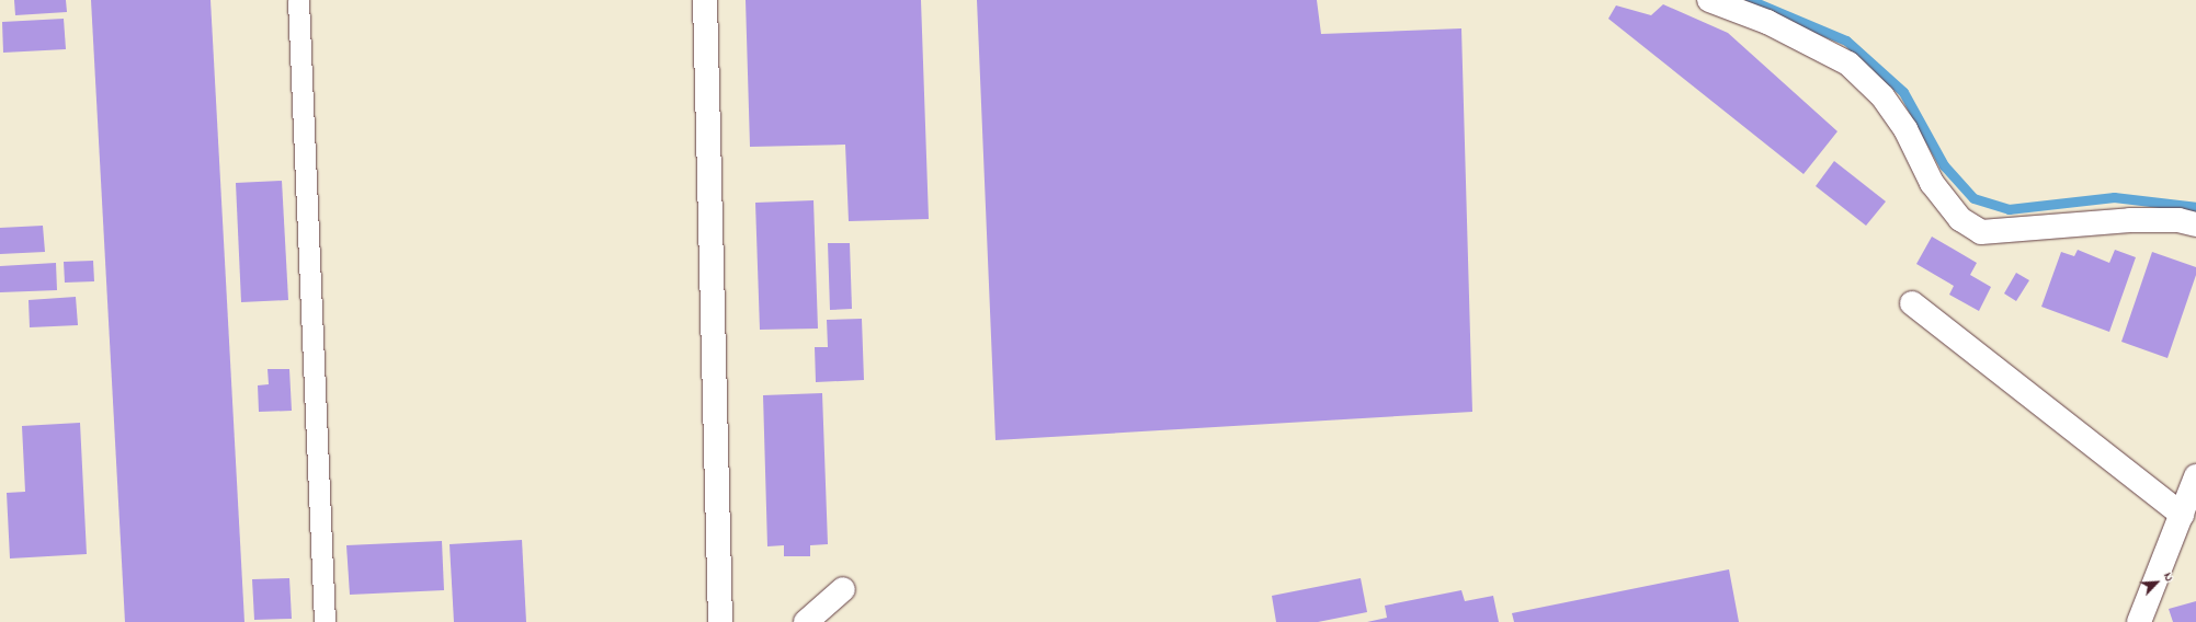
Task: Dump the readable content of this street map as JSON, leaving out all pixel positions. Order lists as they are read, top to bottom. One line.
{"north":"top right"}
